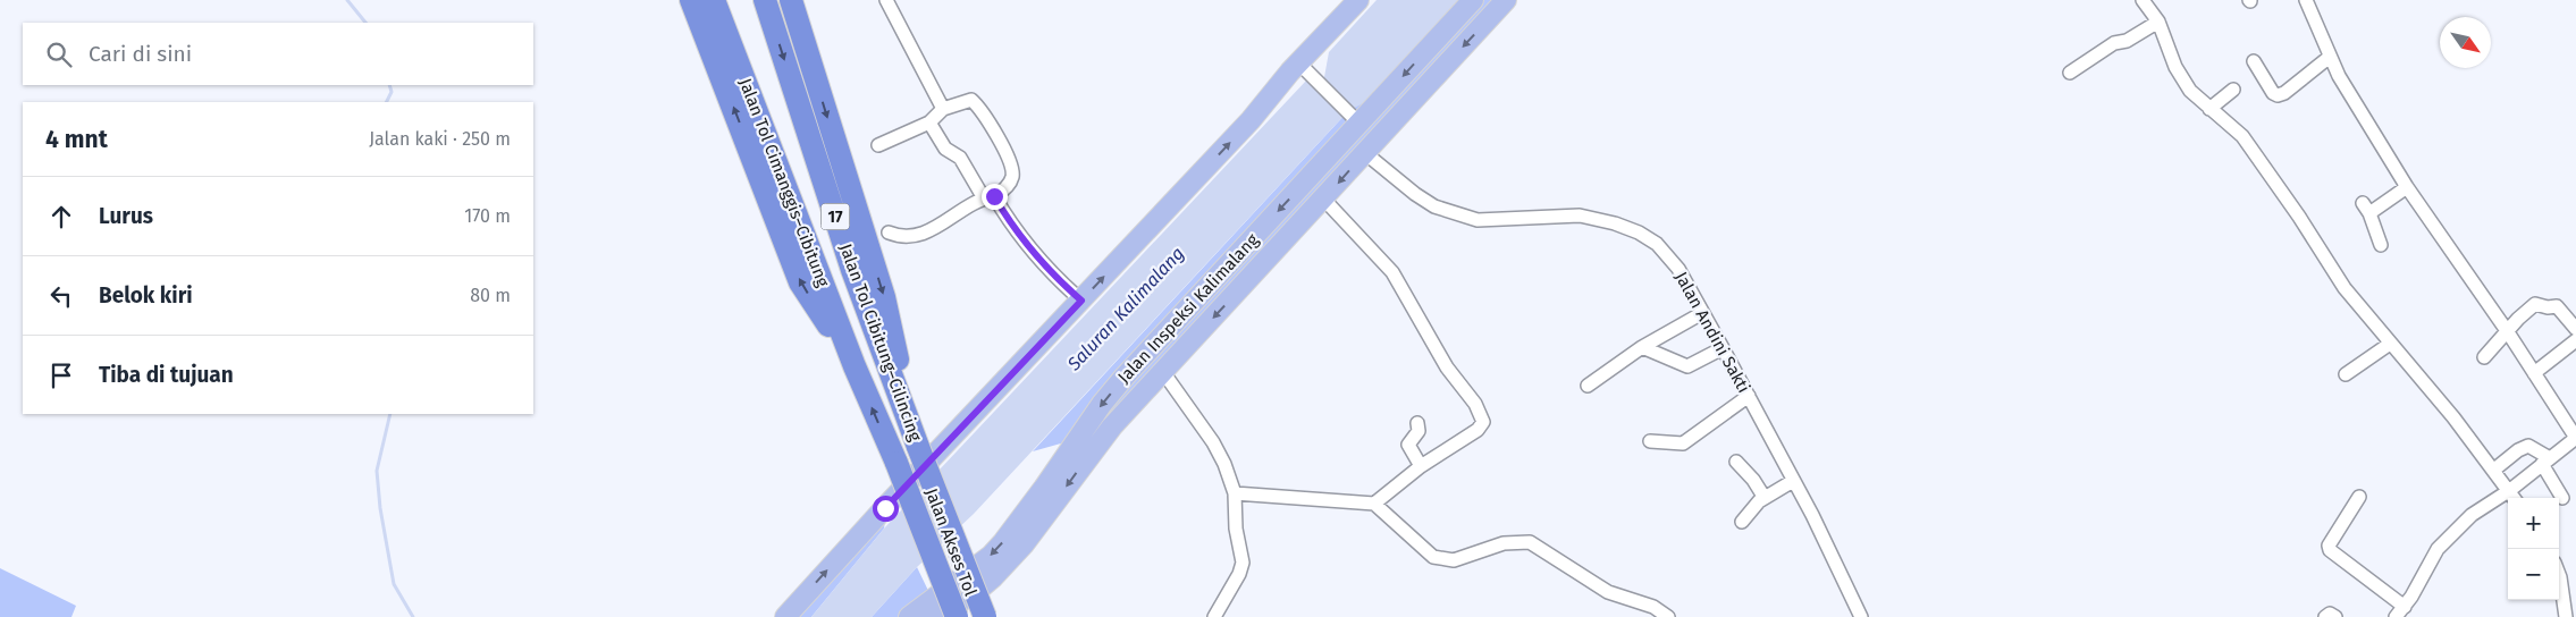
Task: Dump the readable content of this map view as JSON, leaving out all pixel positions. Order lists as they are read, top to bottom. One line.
{"streets":{"highway":["Jalan Tol Cimanggis–Cibitung","17","Jalan Tol Cibitung–Cilincing"],"main road":["Jalan Inspeksi Kalimalang","Jalan Akses Tol"],"street":["Jalan Andini Sakti"]},"crossings":[["Jalan Tol Cimanggis–Cibitung","Jalan Tol Cibitung–Cilincing"],["Jalan Inspeksi Kalimalang","Jalan Andini Sakti"],["Jalan Inspeksi Kalimalang","Jalan Tol Cibitung–Cilincing"],["Jalan Inspeksi Kalimalang","Jalan Akses Tol"],["Jalan Tol Cibitung–Cilincing","Jalan Akses Tol"]],"water":["Saluran Kalimalang"],"north":"bottom right","page":{"search":"Cari di sini","heading":["4 mnt","Jalan kaki · 250 m"],"list":[["Lurus","170 m"],["Belok kiri","80 m"],"Tiba di tujuan"],"map_buttons":["+","−"]}}
